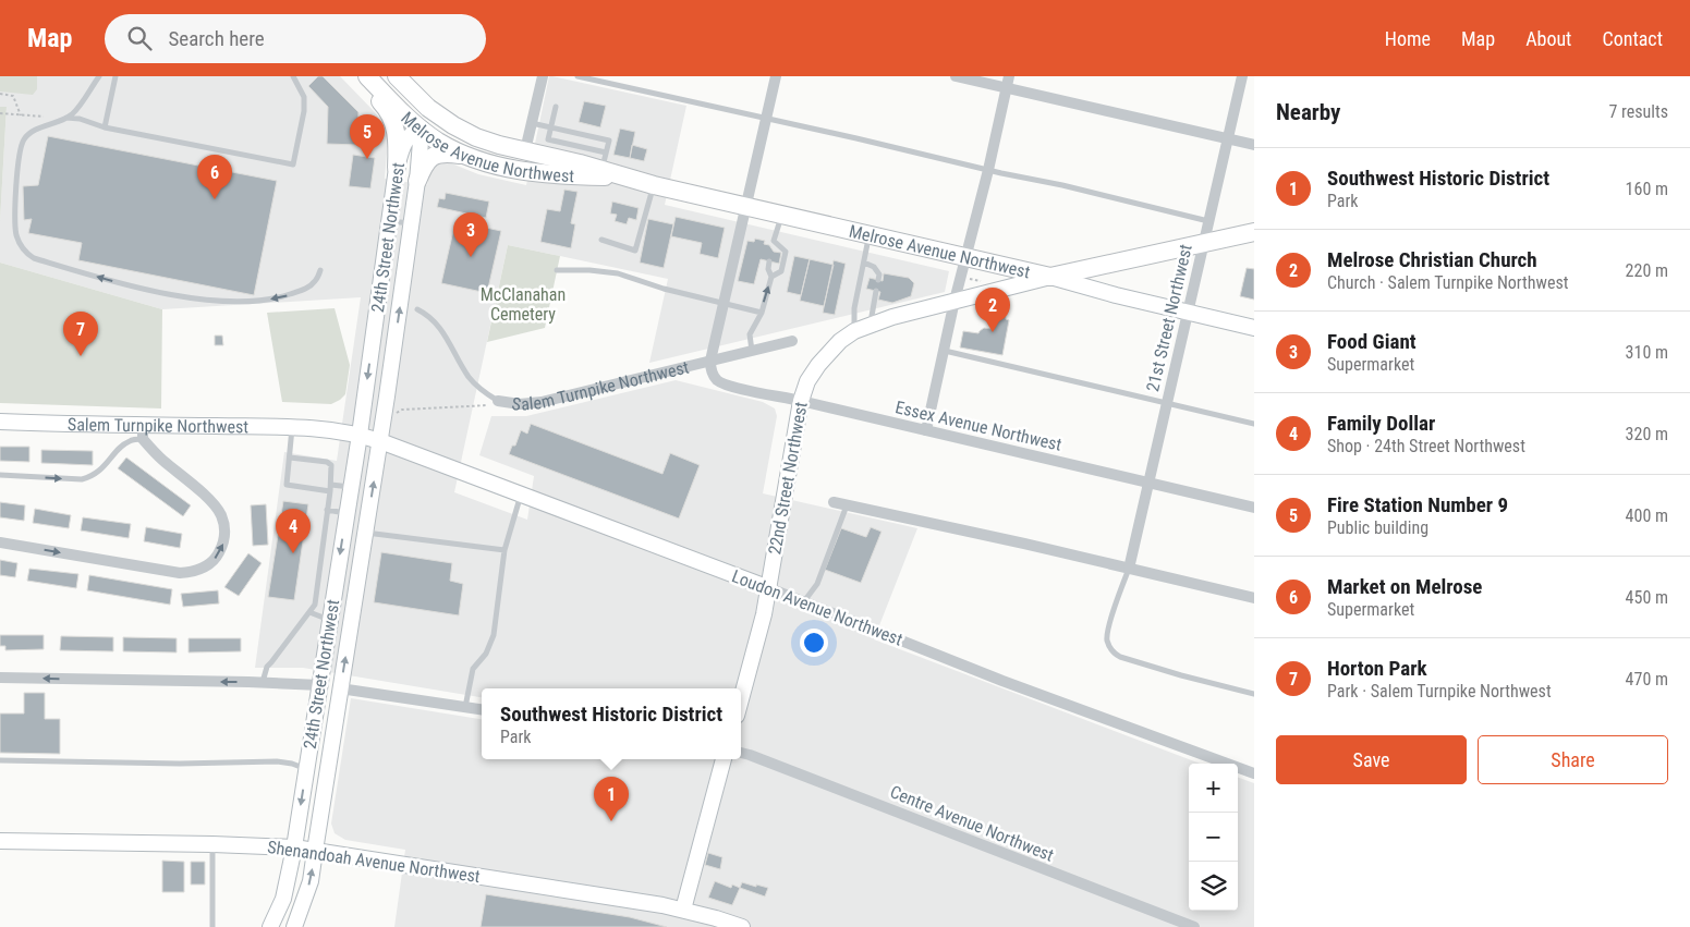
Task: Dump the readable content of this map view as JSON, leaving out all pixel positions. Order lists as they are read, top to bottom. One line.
{"streets":{"main road":["Melrose Avenue Northwest"],"street":["24th Street Northwest","21st Street Northwest","Salem Turnpike Northwest","Essex Avenue Northwest","22nd Street Northwest","Loudon Avenue Northwest","Centre Avenue Northwest","Shenandoah Avenue Northwest"]},"crossings":[["Melrose Avenue Northwest","24th Street Northwest"],["Melrose Avenue Northwest","21st Street Northwest"],["24th Street Northwest","Salem Turnpike Northwest"],["24th Street Northwest","Loudon Avenue Northwest"],["24th Street Northwest","Shenandoah Avenue Northwest"],["21st Street Northwest","Essex Avenue Northwest"],["Salem Turnpike Northwest","Essex Avenue Northwest"],["Salem Turnpike Northwest","Loudon Avenue Northwest"],["Essex Avenue Northwest","22nd Street Northwest"],["22nd Street Northwest","Loudon Avenue Northwest"]],"parks":["McClanahan Cemetery"],"page":{"header":"Map","search":"Search here","nav":["Home","Map","About","Contact"],"heading":["Nearby","7 results"],"pins":["5","6","3","2","7","4","1"],"list":[{"mark":"1","name":"Southwest Historic District","note":"Park","value":"160 m"},{"mark":"2","name":"Melrose Christian Church","note":"Church · Salem Turnpike Northwest","value":"220 m"},{"mark":"3","name":"Food Giant","note":"Supermarket","value":"310 m"},{"mark":"4","name":"Family Dollar","note":"Shop · 24th Street Northwest","value":"320 m"},{"mark":"5","name":"Fire Station Number 9","note":"Public building","value":"400 m"},{"mark":"6","name":"Market on Melrose","note":"Supermarket","value":"450 m"},{"mark":"7","name":"Horton Park","note":"Park · Salem Turnpike Northwest","value":"470 m"}],"popup":["Southwest Historic District","Park"],"buttons":["Save","Share"],"map_buttons":["+","−"]}}
